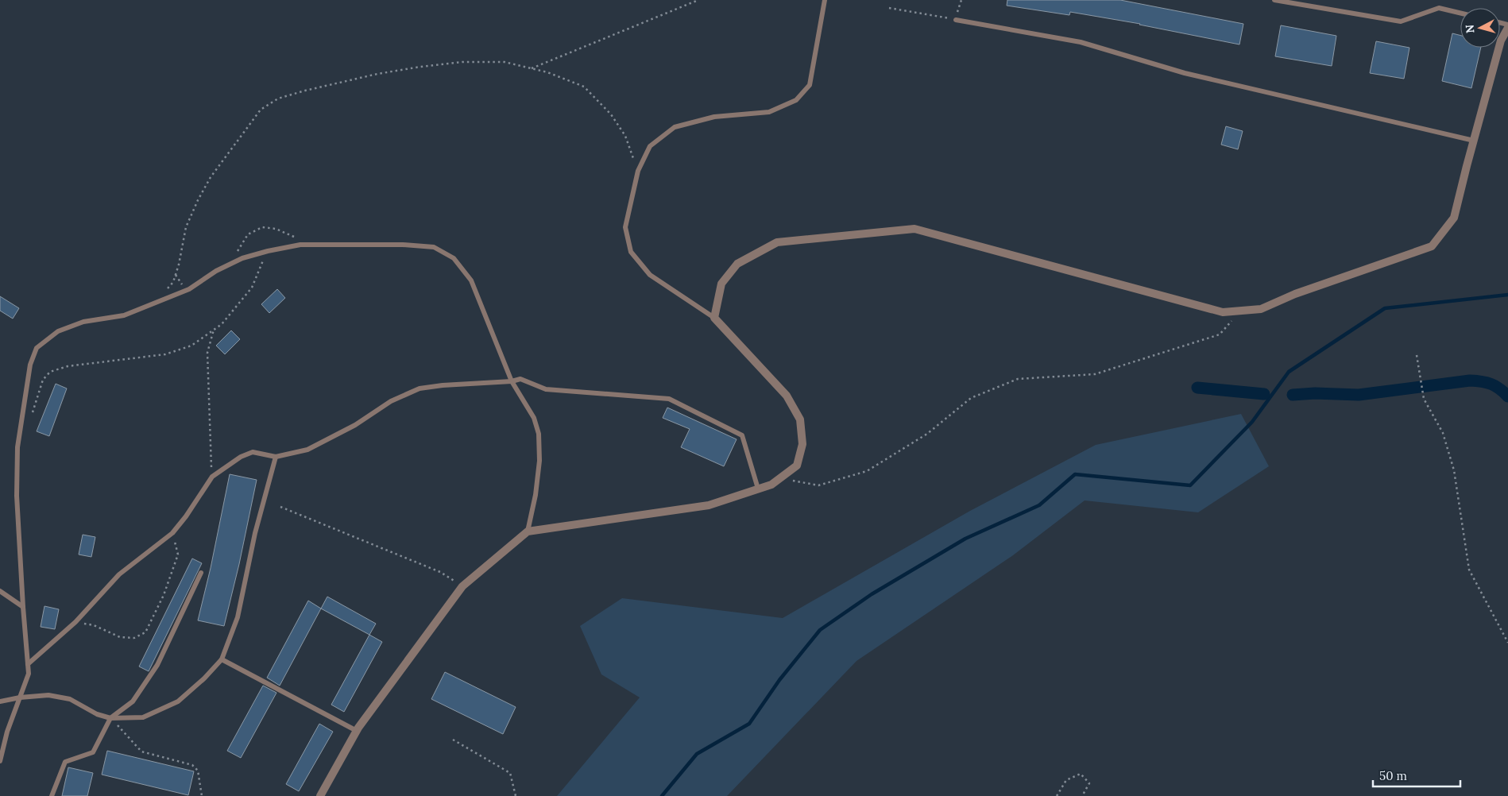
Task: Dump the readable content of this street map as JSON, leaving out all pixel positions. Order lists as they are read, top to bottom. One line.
{"scale_bar":"50 m","north":"left"}
